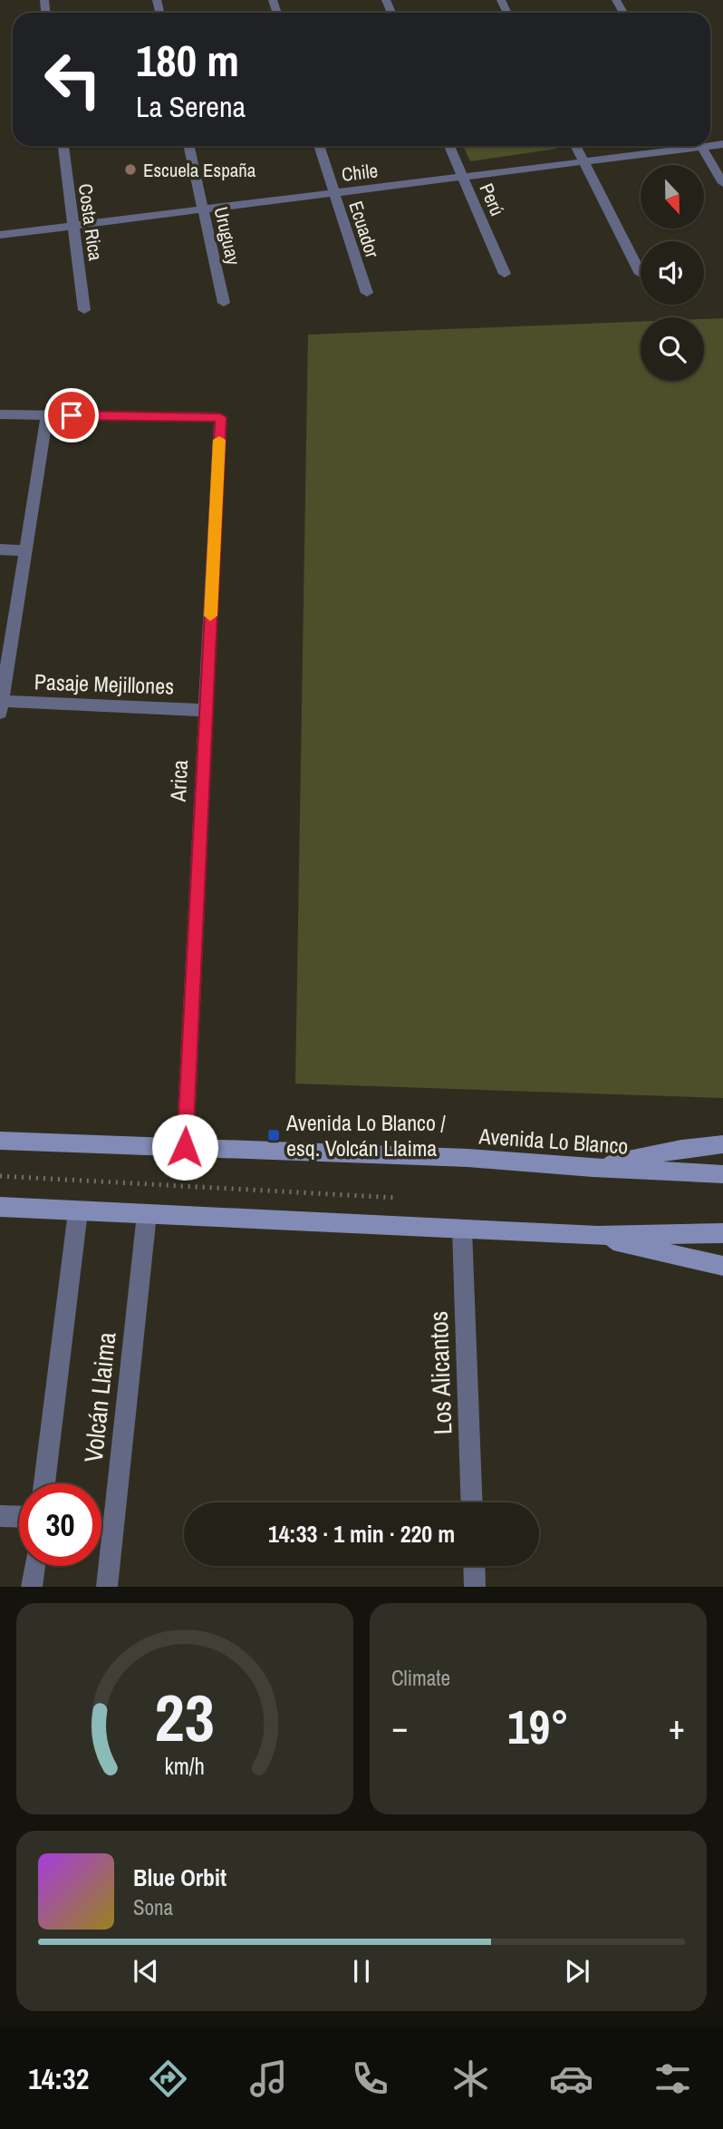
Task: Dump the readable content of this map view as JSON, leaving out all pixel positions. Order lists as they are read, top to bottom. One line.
{"streets":{"main road":["Avenida Lo Blanco"],"street":["Chile","Perú","Costa Rica","Ecuador","Uruguay","Pasaje Mejillones","Arica","Los Alicantos","Volcán Llaima"]},"crossings":[["Chile","Perú"],["Chile","Costa Rica"],["Chile","Ecuador"],["Chile","Uruguay"],["Pasaje Mejillones","Arica"],["Arica","Avenida Lo Blanco"]],"places":{"other":["Escuela España"],"transit":["Avenida Lo Blanco / esq. Volcán Llaima"]},"north":"bottom","page":{"turn":["180 m","La Serena"],"limit":"30","trip":"14:33 · 1 min · 220 m","tile":"Climate","heat":["−","19°","+"],"song":["Blue Orbit","Sona"],"tabs":"14:32","gauge":["23","km/h"]}}
